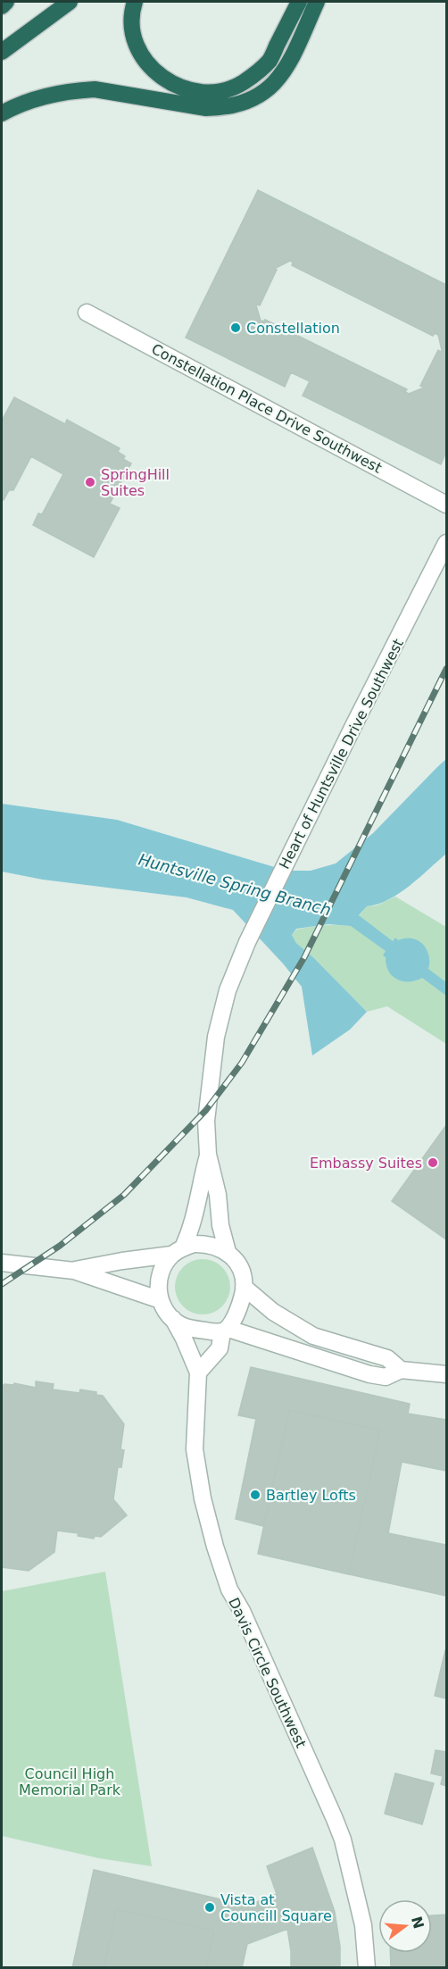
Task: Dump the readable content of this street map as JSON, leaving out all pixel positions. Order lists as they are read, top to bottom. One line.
{"streets":{"street":["Constellation Place Drive Southwest","Heart of Huntsville Drive Southwest","Davis Circle Southwest"]},"water":["Huntsville Spring Branch"],"parks":["Council High Memorial Park"],"places":["Constellation","SpringHill Suites","Embassy Suites","Bartley Lofts","Vista at Councill Square"],"north":"right"}
